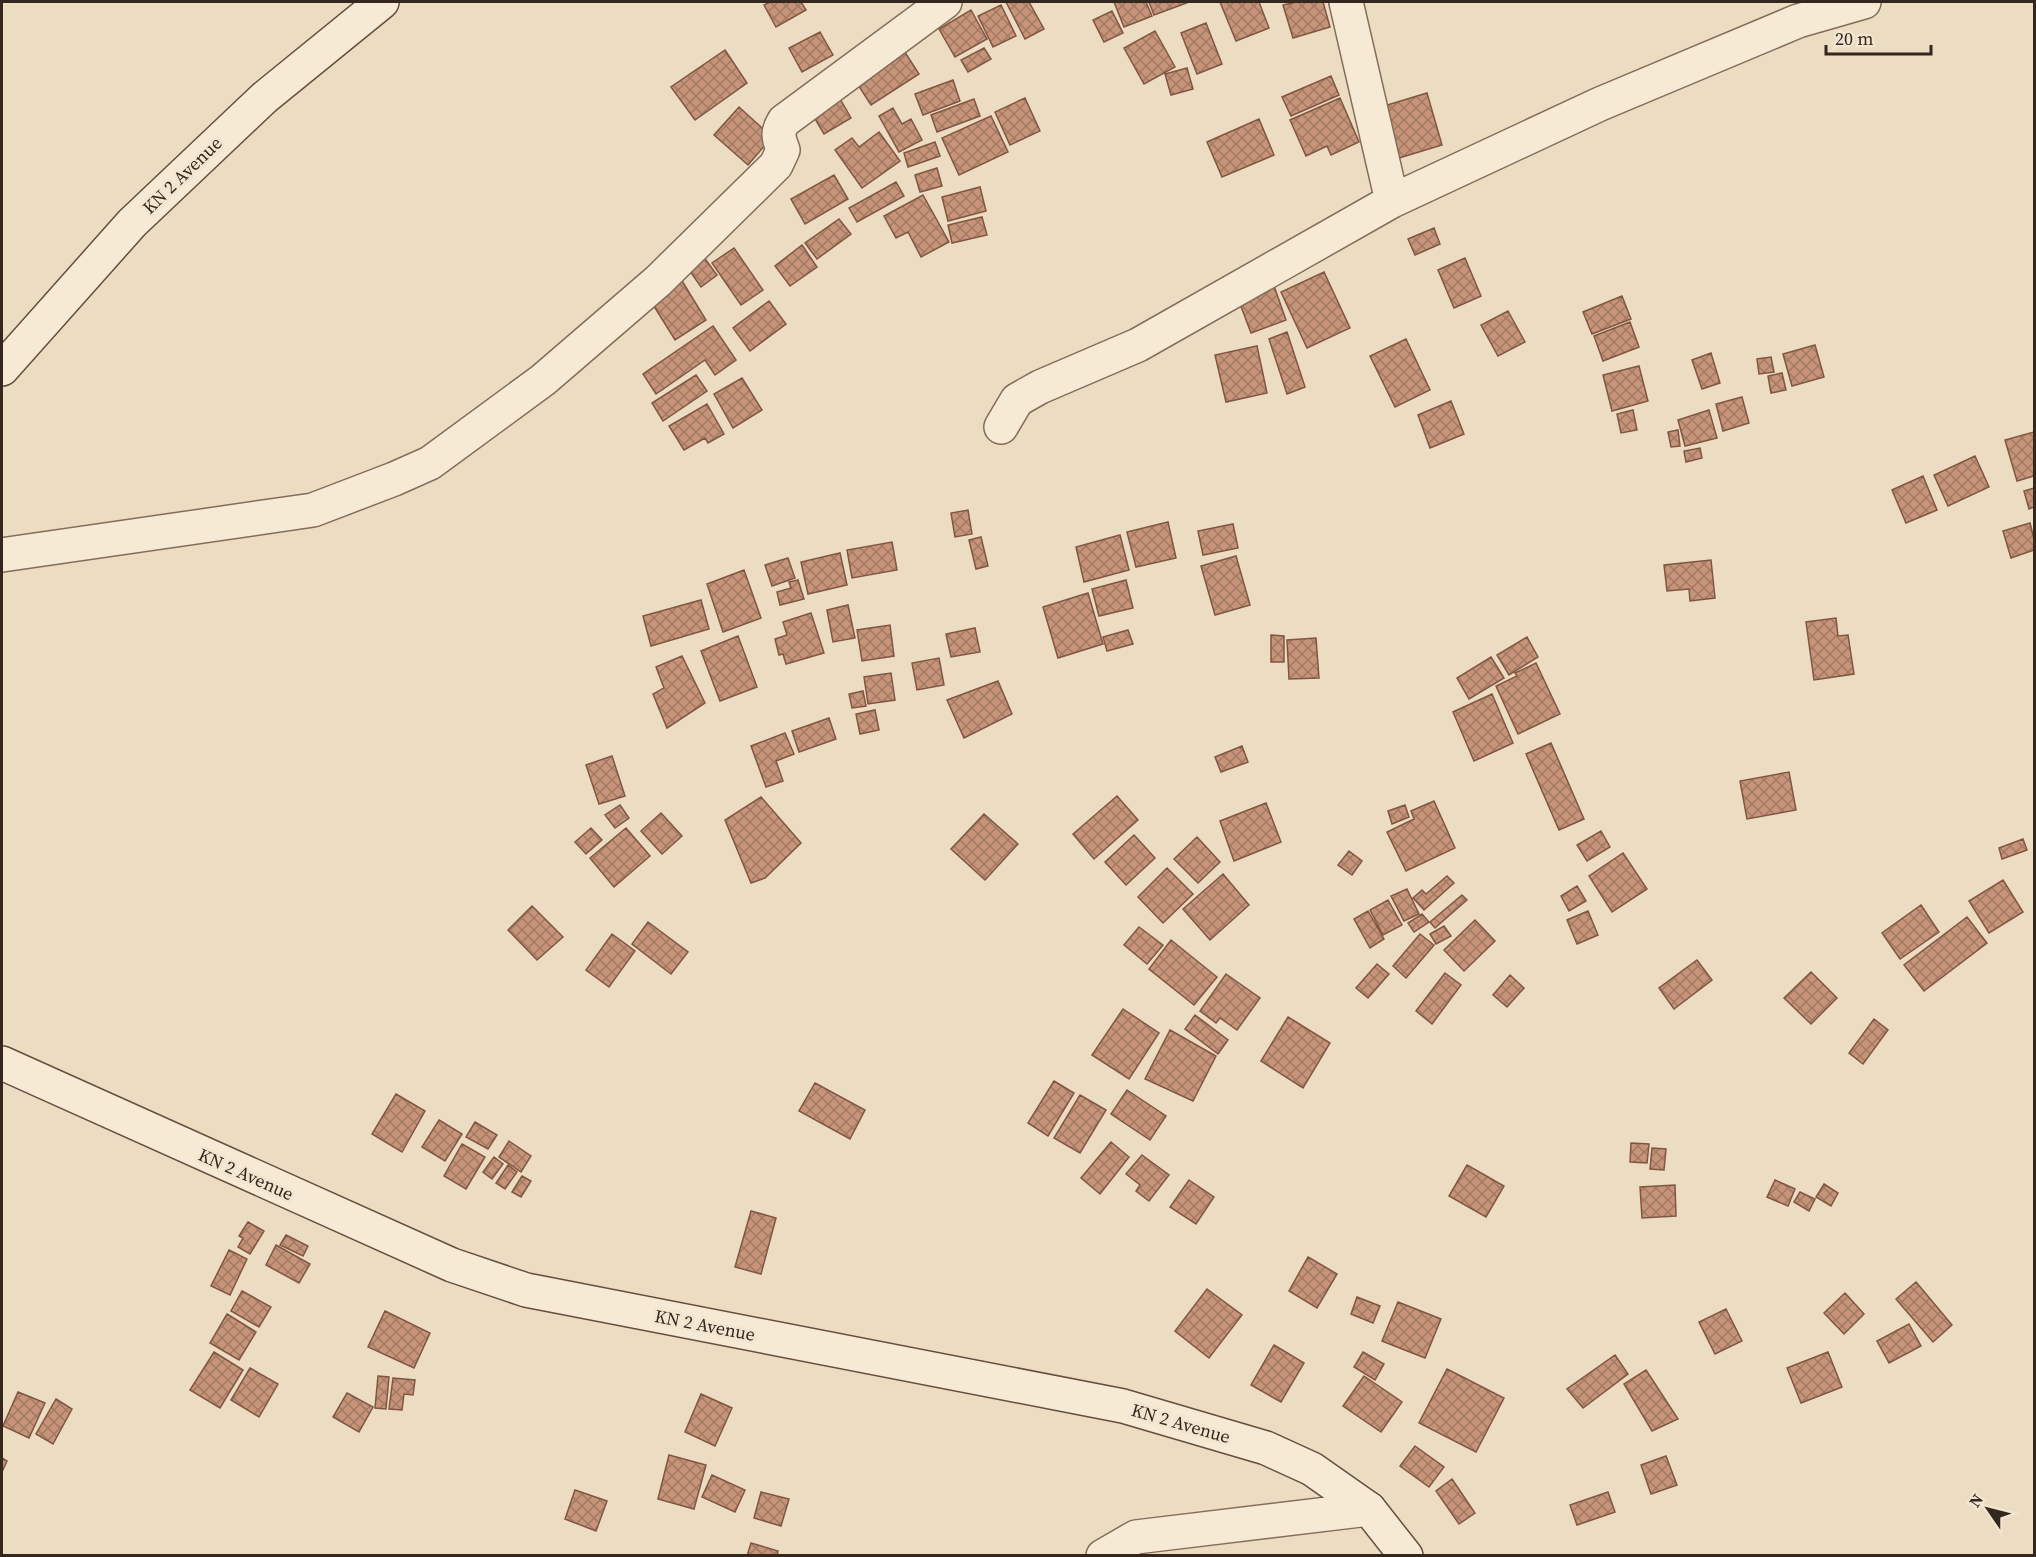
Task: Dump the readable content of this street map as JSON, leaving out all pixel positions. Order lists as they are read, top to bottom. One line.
{"streets":{"street":["KN 2 Avenue"]},"scale_bar":"20 m","north":"top left"}
